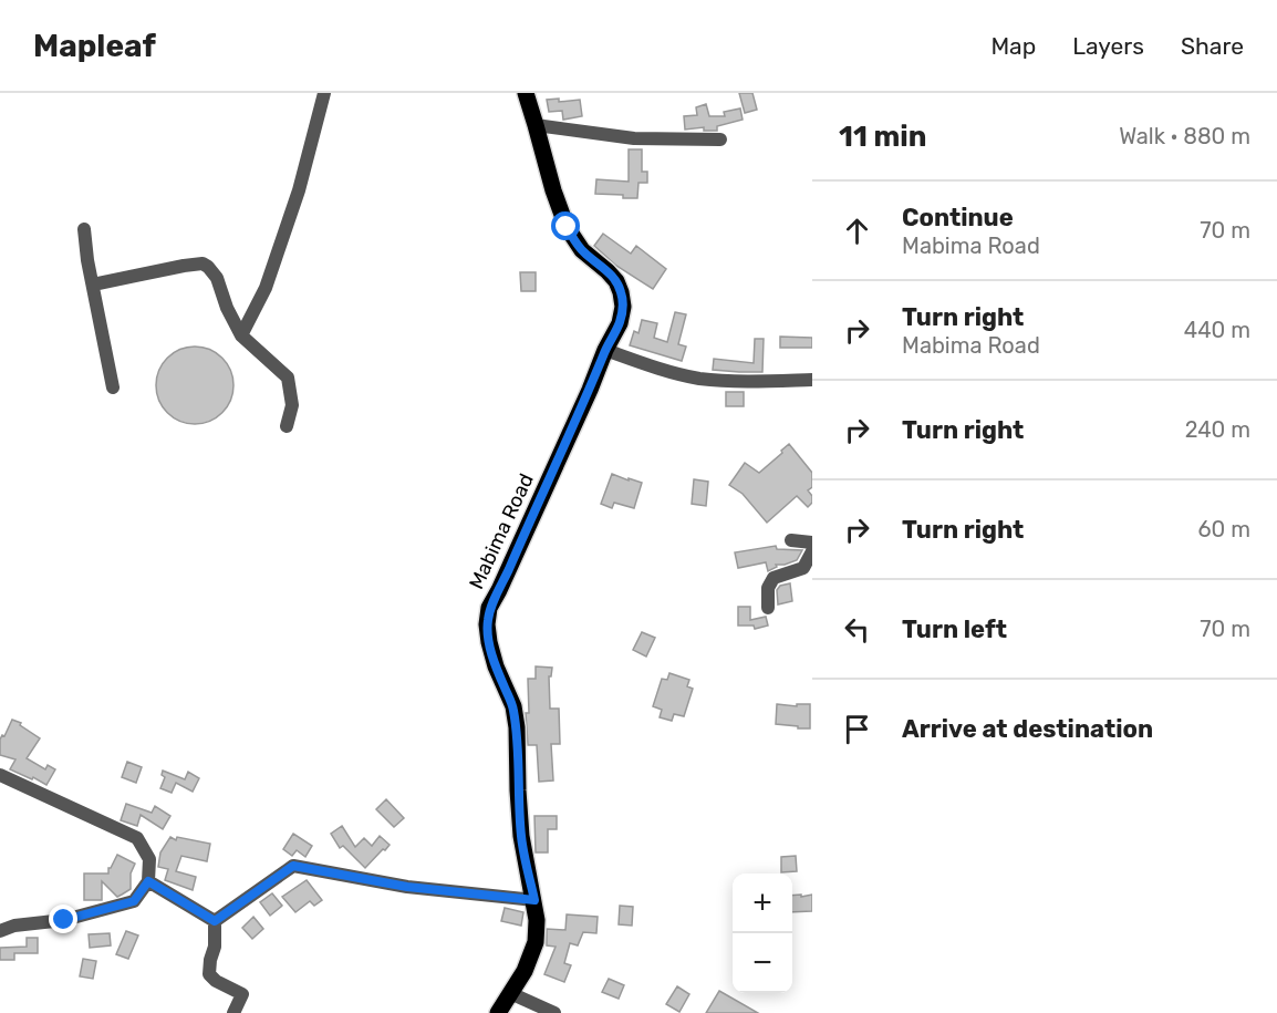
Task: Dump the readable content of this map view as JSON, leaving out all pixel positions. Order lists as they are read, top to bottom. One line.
{"streets":{"main road":["Mabima Road"]},"page":{"header":"Mapleaf","nav":["Map","Layers","Share"],"heading":["11 min","Walk · 880 m"],"list":[["Continue","Mabima Road","70 m"],["Turn right","Mabima Road","440 m"],["Turn right","240 m"],["Turn right","60 m"],["Turn left","70 m"],"Arrive at destination"],"map_buttons":["+","−"]}}
